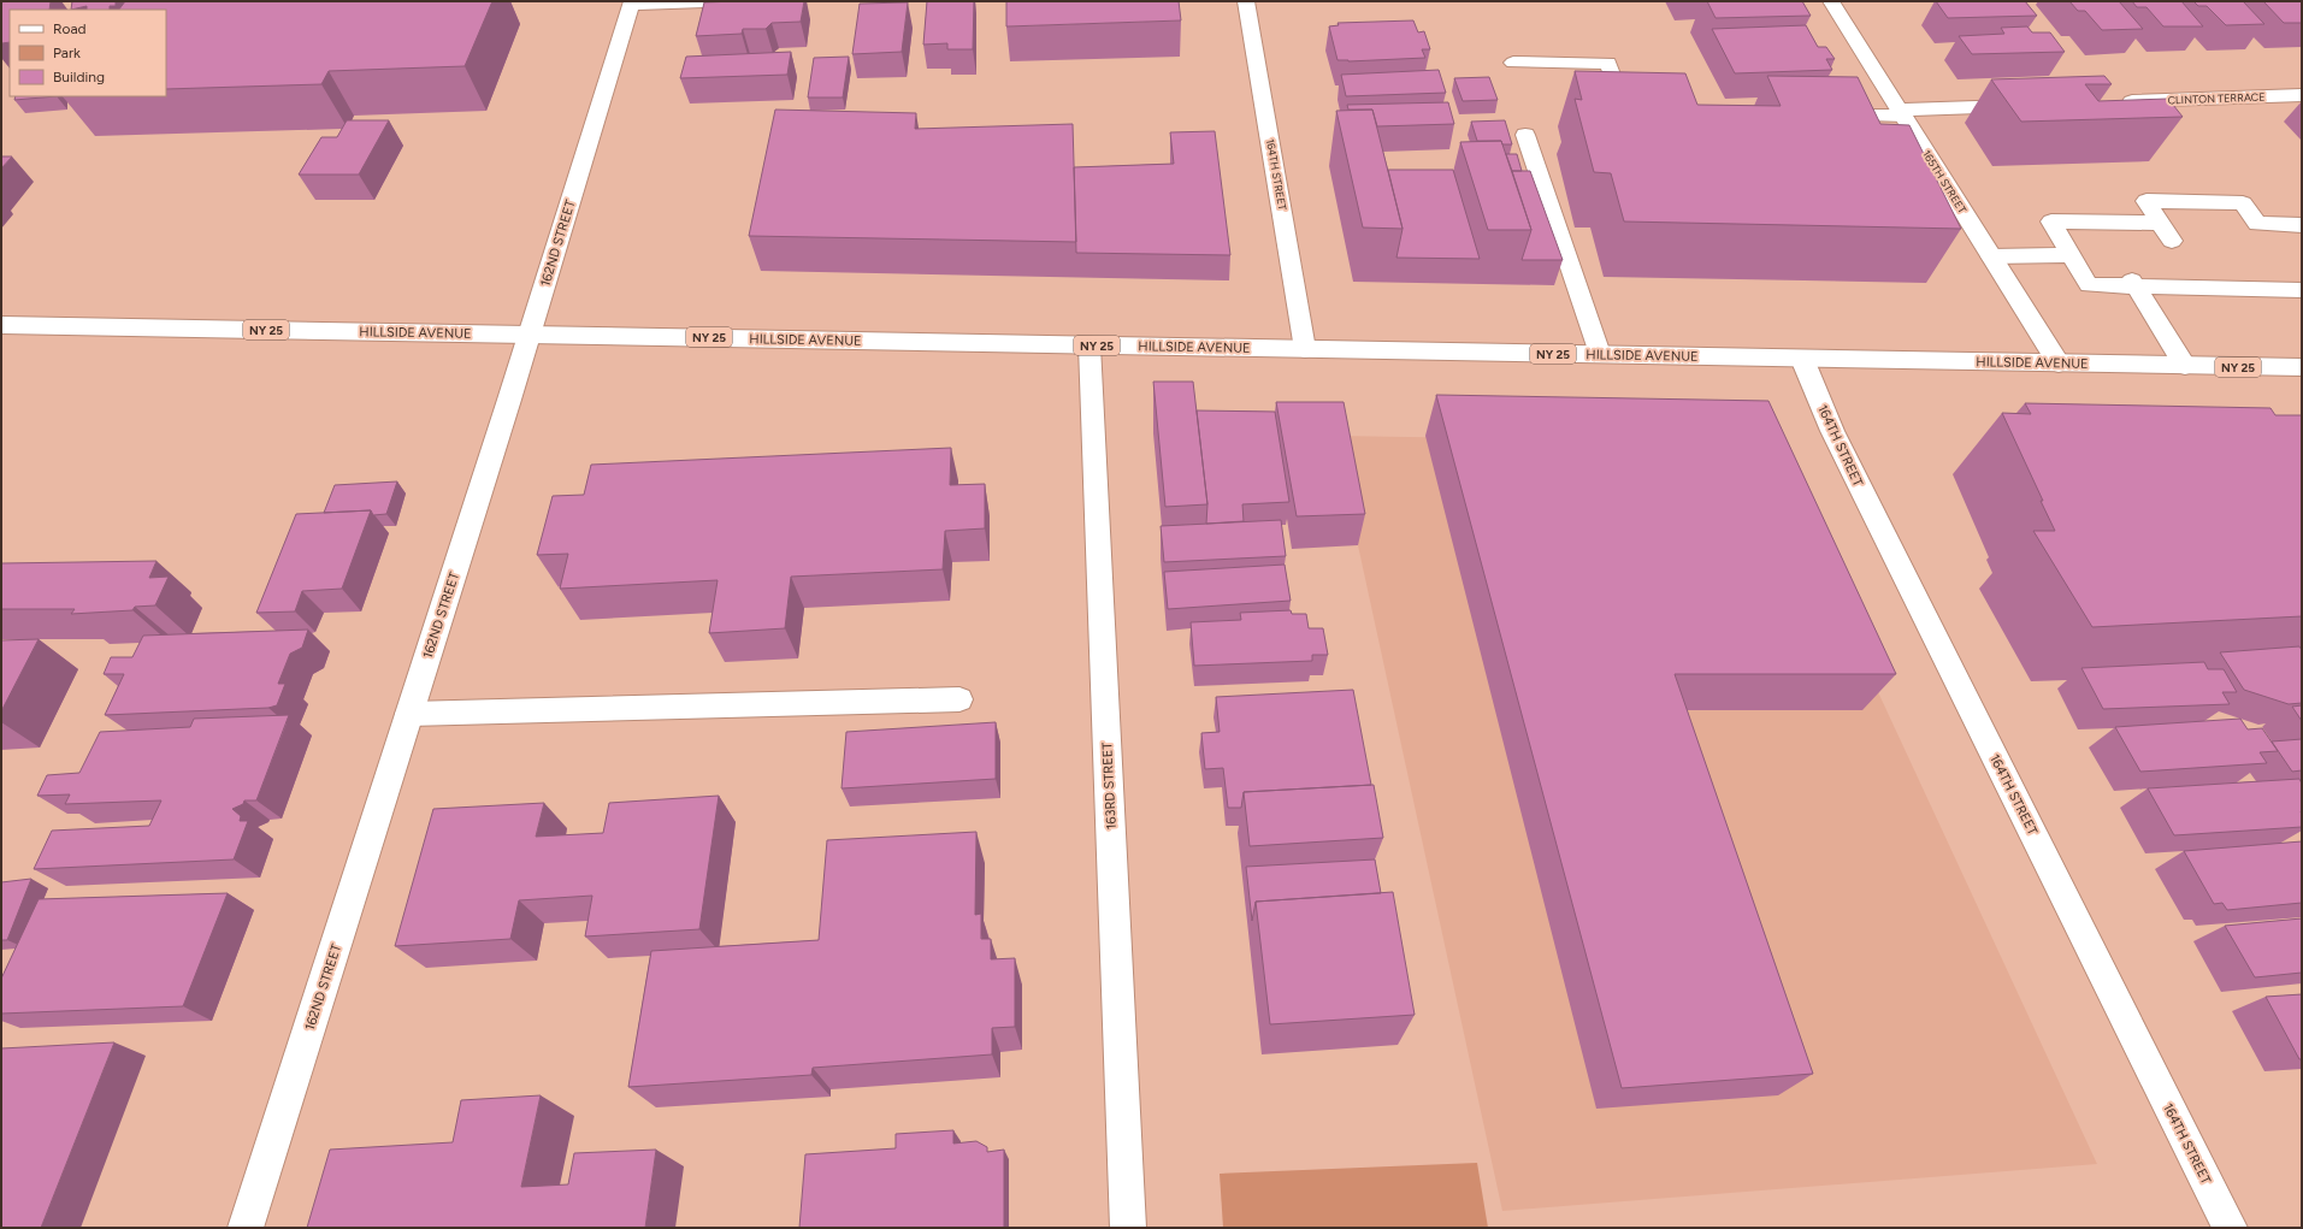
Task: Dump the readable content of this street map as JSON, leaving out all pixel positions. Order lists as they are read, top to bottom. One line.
{"streets":{"street":["CLINTON TERRACE","164TH STREET","165TH STREET","162ND STREET","NY 25","HILLSIDE AVENUE","163RD STREET"]},"crossings":[["164TH STREET","HILLSIDE AVENUE"],["165TH STREET","HILLSIDE AVENUE"],["162ND STREET","HILLSIDE AVENUE"],["HILLSIDE AVENUE","163RD STREET"]],"legend":["Road","Park","Building"]}
